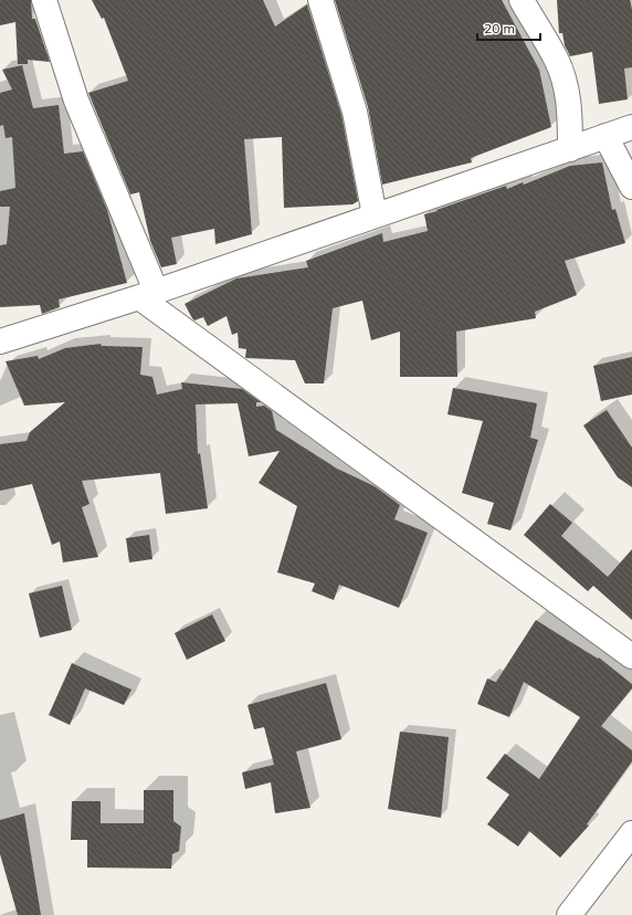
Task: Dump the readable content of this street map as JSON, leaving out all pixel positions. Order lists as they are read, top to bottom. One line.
{"scale_bar":"20 m"}
